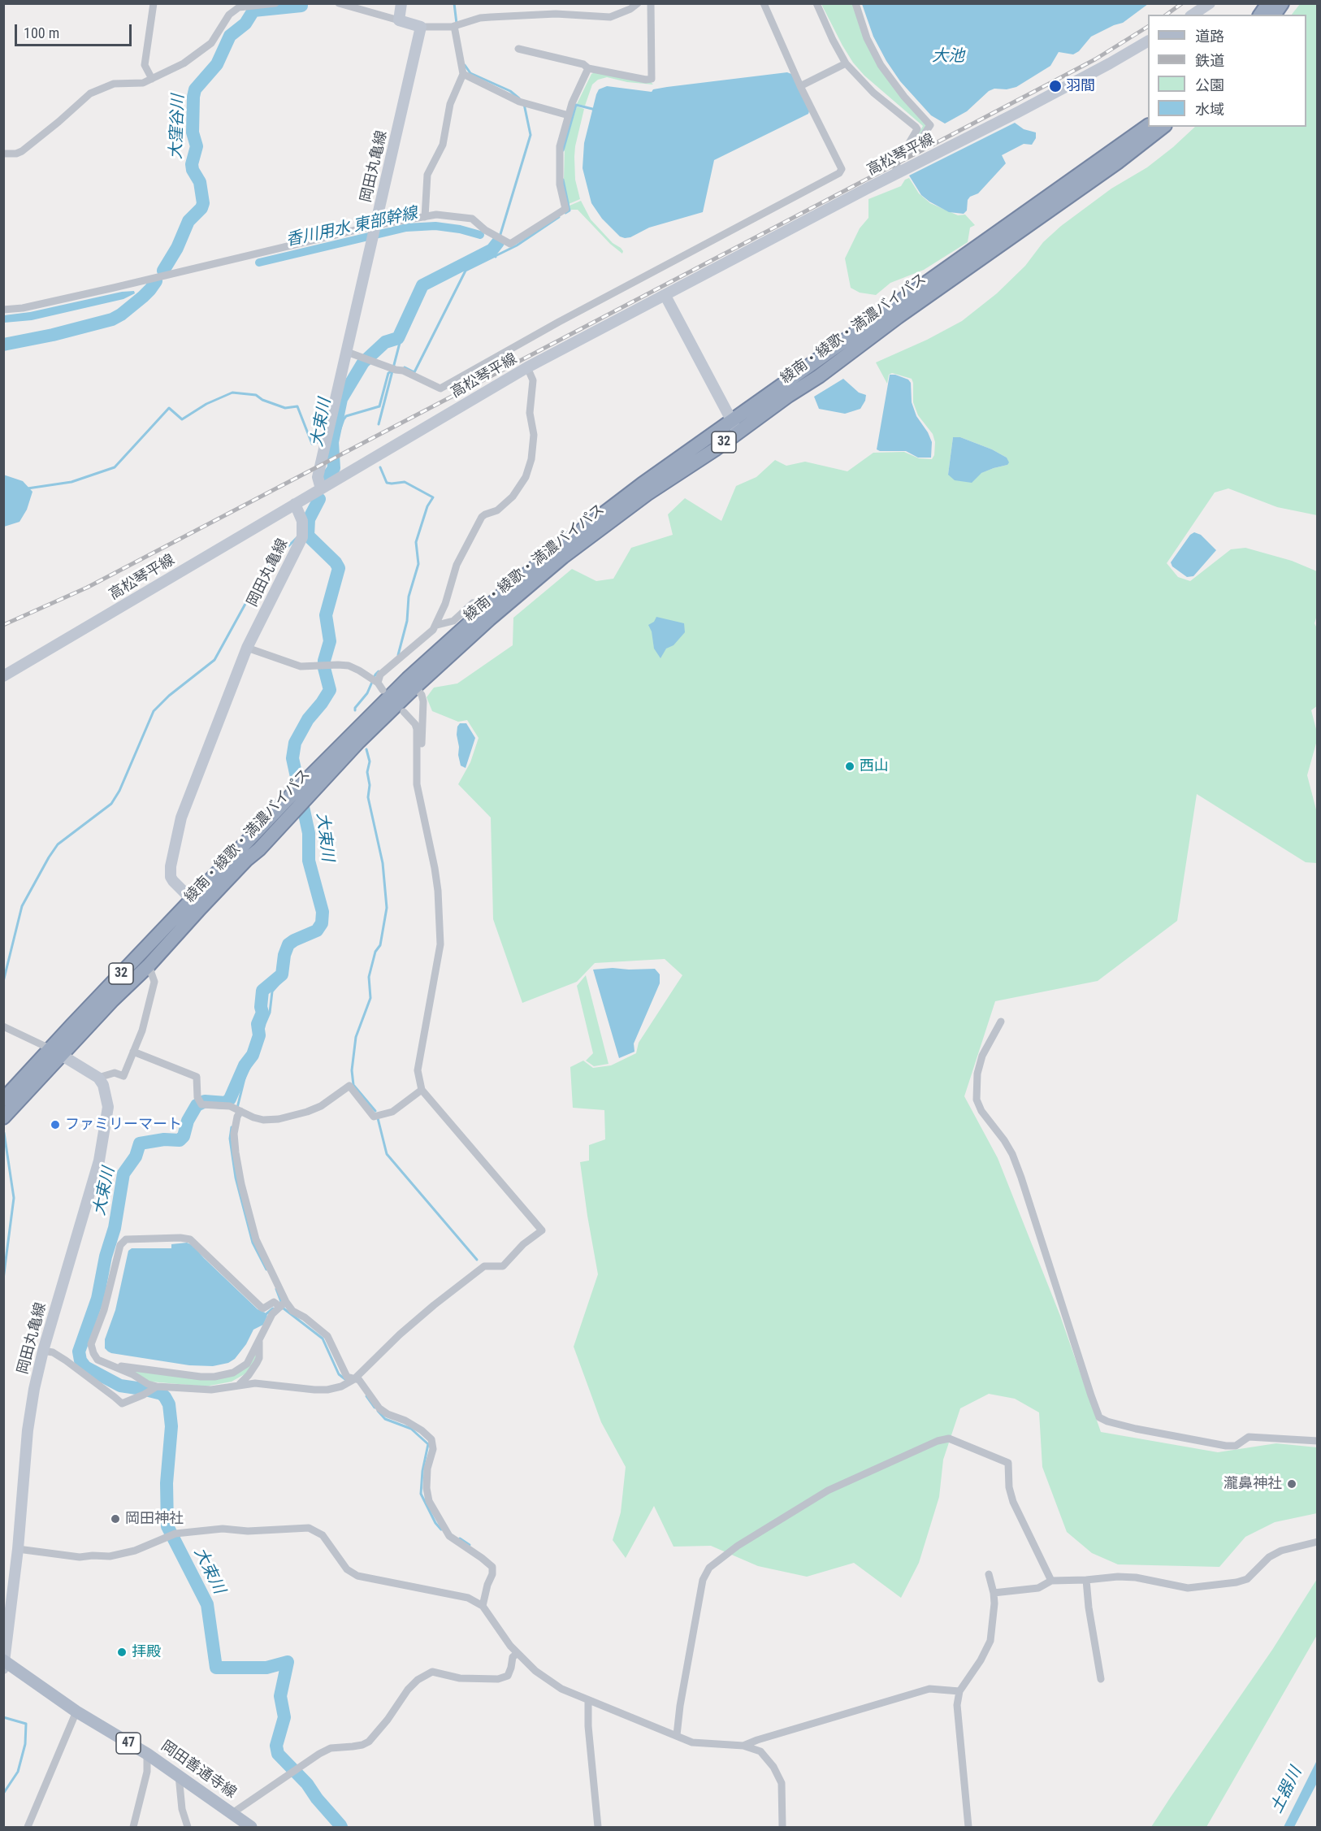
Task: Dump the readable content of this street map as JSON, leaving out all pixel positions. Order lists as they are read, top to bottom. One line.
{"streets":{"highway":["綾南・綾歌・満濃バイパス","32"],"main road":["高松琴平線","岡田丸亀線","47","岡田善通寺線"]},"crossings":[["高松琴平線","岡田丸亀線"],["岡田丸亀線","綾南・綾歌・満濃バイパス"],["岡田丸亀線","岡田善通寺線"]],"water":["大池","大窪谷川","香川用水 東部幹線","大束川","土器川"],"places":["羽間","西山","ファミリーマート","瀧鼻神社","岡田神社","拝殿"],"legend":["道路","鉄道","公園","水域"],"scale_bar":"100 m"}
